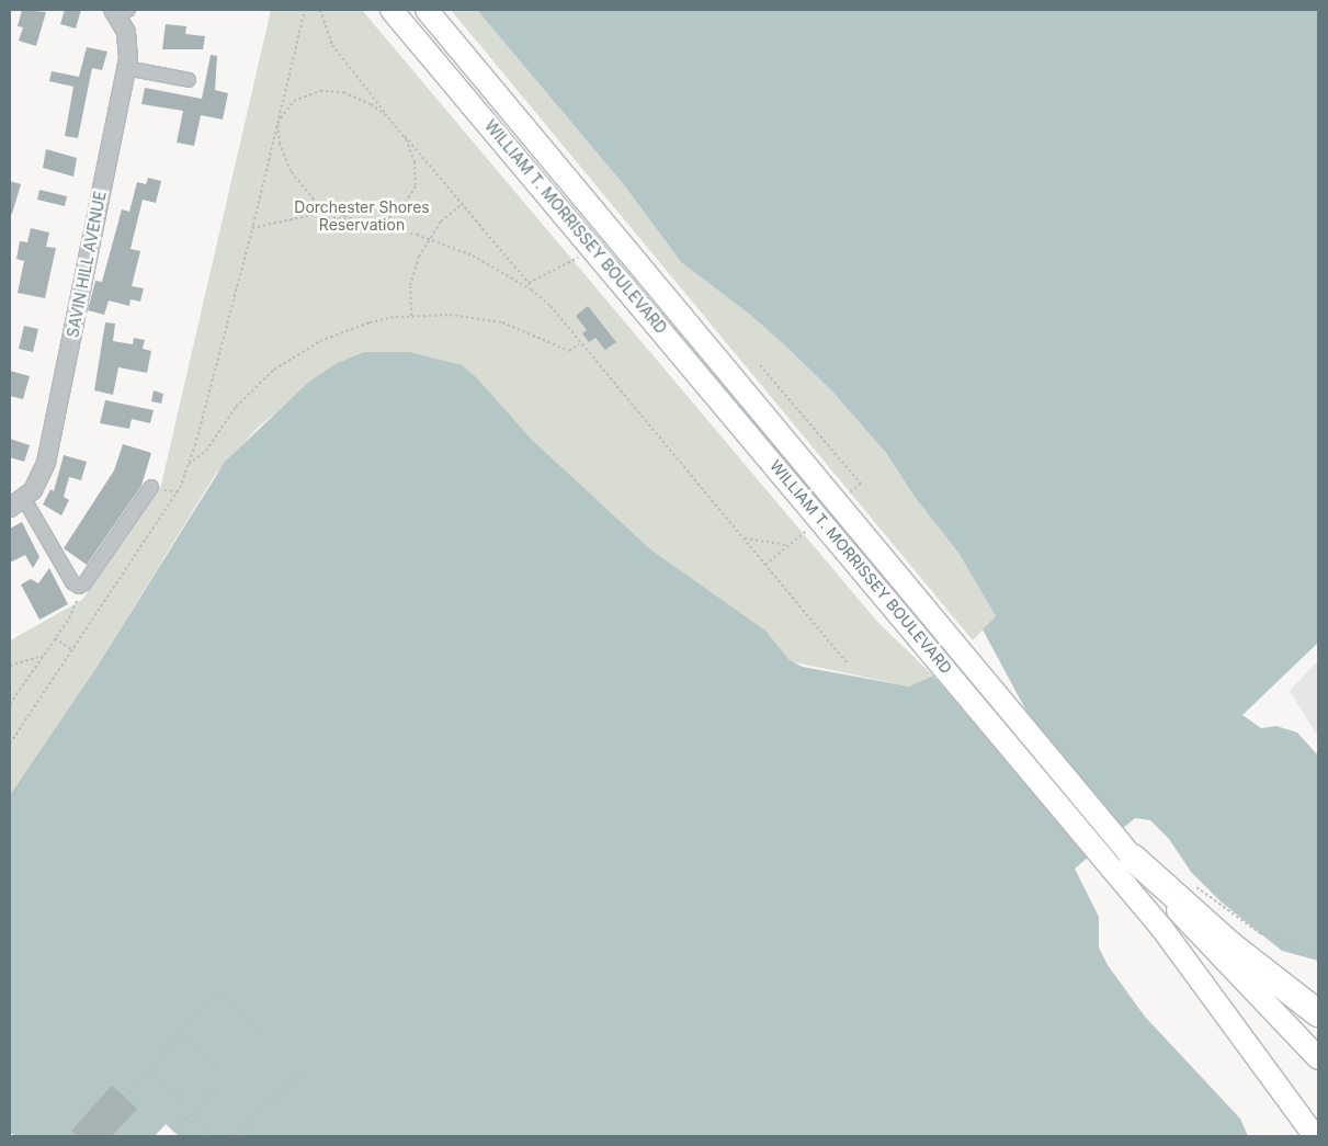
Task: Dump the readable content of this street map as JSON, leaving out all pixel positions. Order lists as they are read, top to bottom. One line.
{"streets":{"main road":["WILLIAM T. MORRISSEY BOULEVARD"],"street":["SAVIN HILL AVENUE"]},"parks":["Dorchester Shores Reservation"]}
